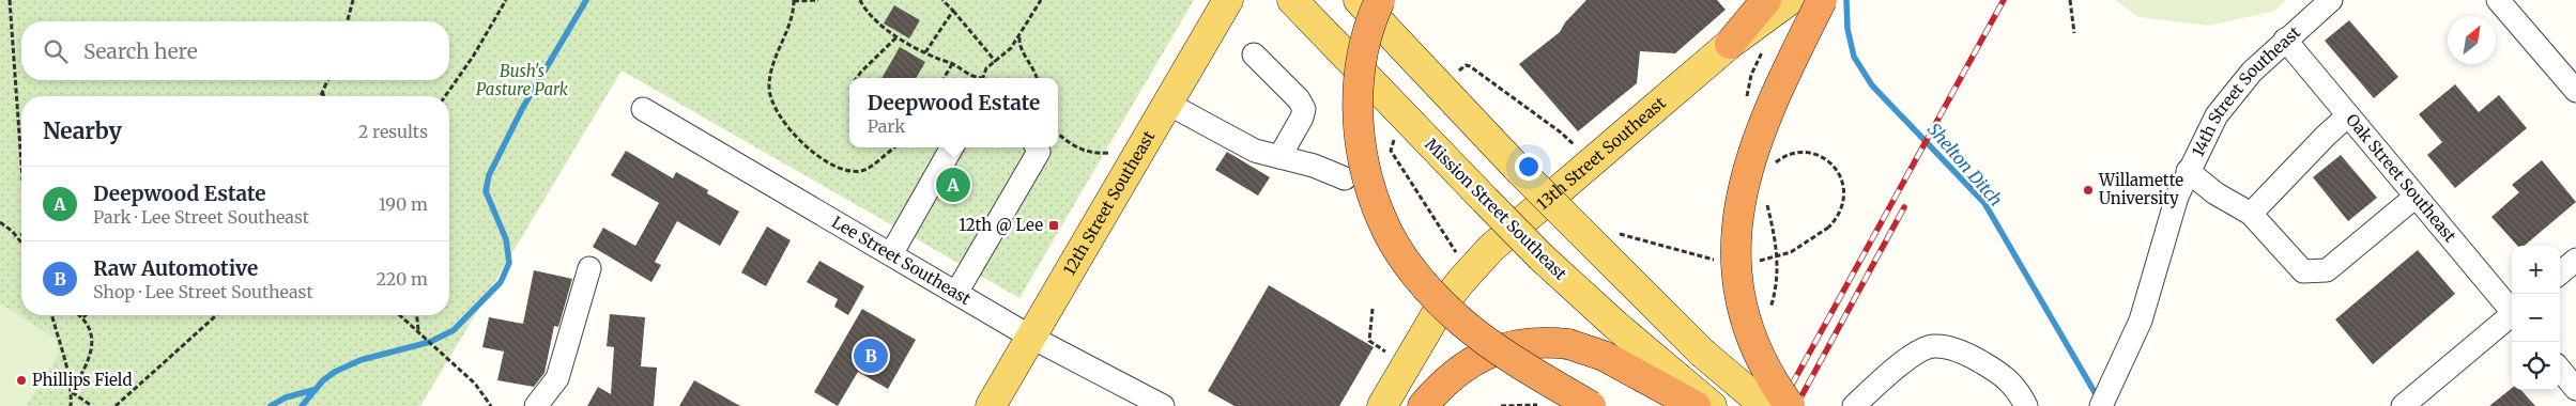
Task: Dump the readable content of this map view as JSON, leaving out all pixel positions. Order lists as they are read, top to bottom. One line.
{"streets":{"main road":["13th Street Southeast","12th Street Southeast","Mission Street Southeast"],"street":["14th Street Southeast","Oak Street Southeast","Lee Street Southeast"]},"crossings":[["14th Street Southeast","Oak Street Southeast"],["12th Street Southeast","Lee Street Southeast"]],"water":["Shelton Ditch"],"parks":["Bush's Pasture Park"],"places":{"other":["Willamette University","Phillips Field"],"transit":["12th @ Lee"]},"north":"top right","page":{"search":"Search here","popup":["Deepwood Estate","Park"],"heading":["Nearby","2 results"],"pins":["A","B"],"list":[{"mark":"A","name":"Deepwood Estate","note":"Park · Lee Street Southeast","value":"190 m"},{"mark":"B","name":"Raw Automotive","note":"Shop · Lee Street Southeast","value":"220 m"}],"map_buttons":["+","−"]}}
